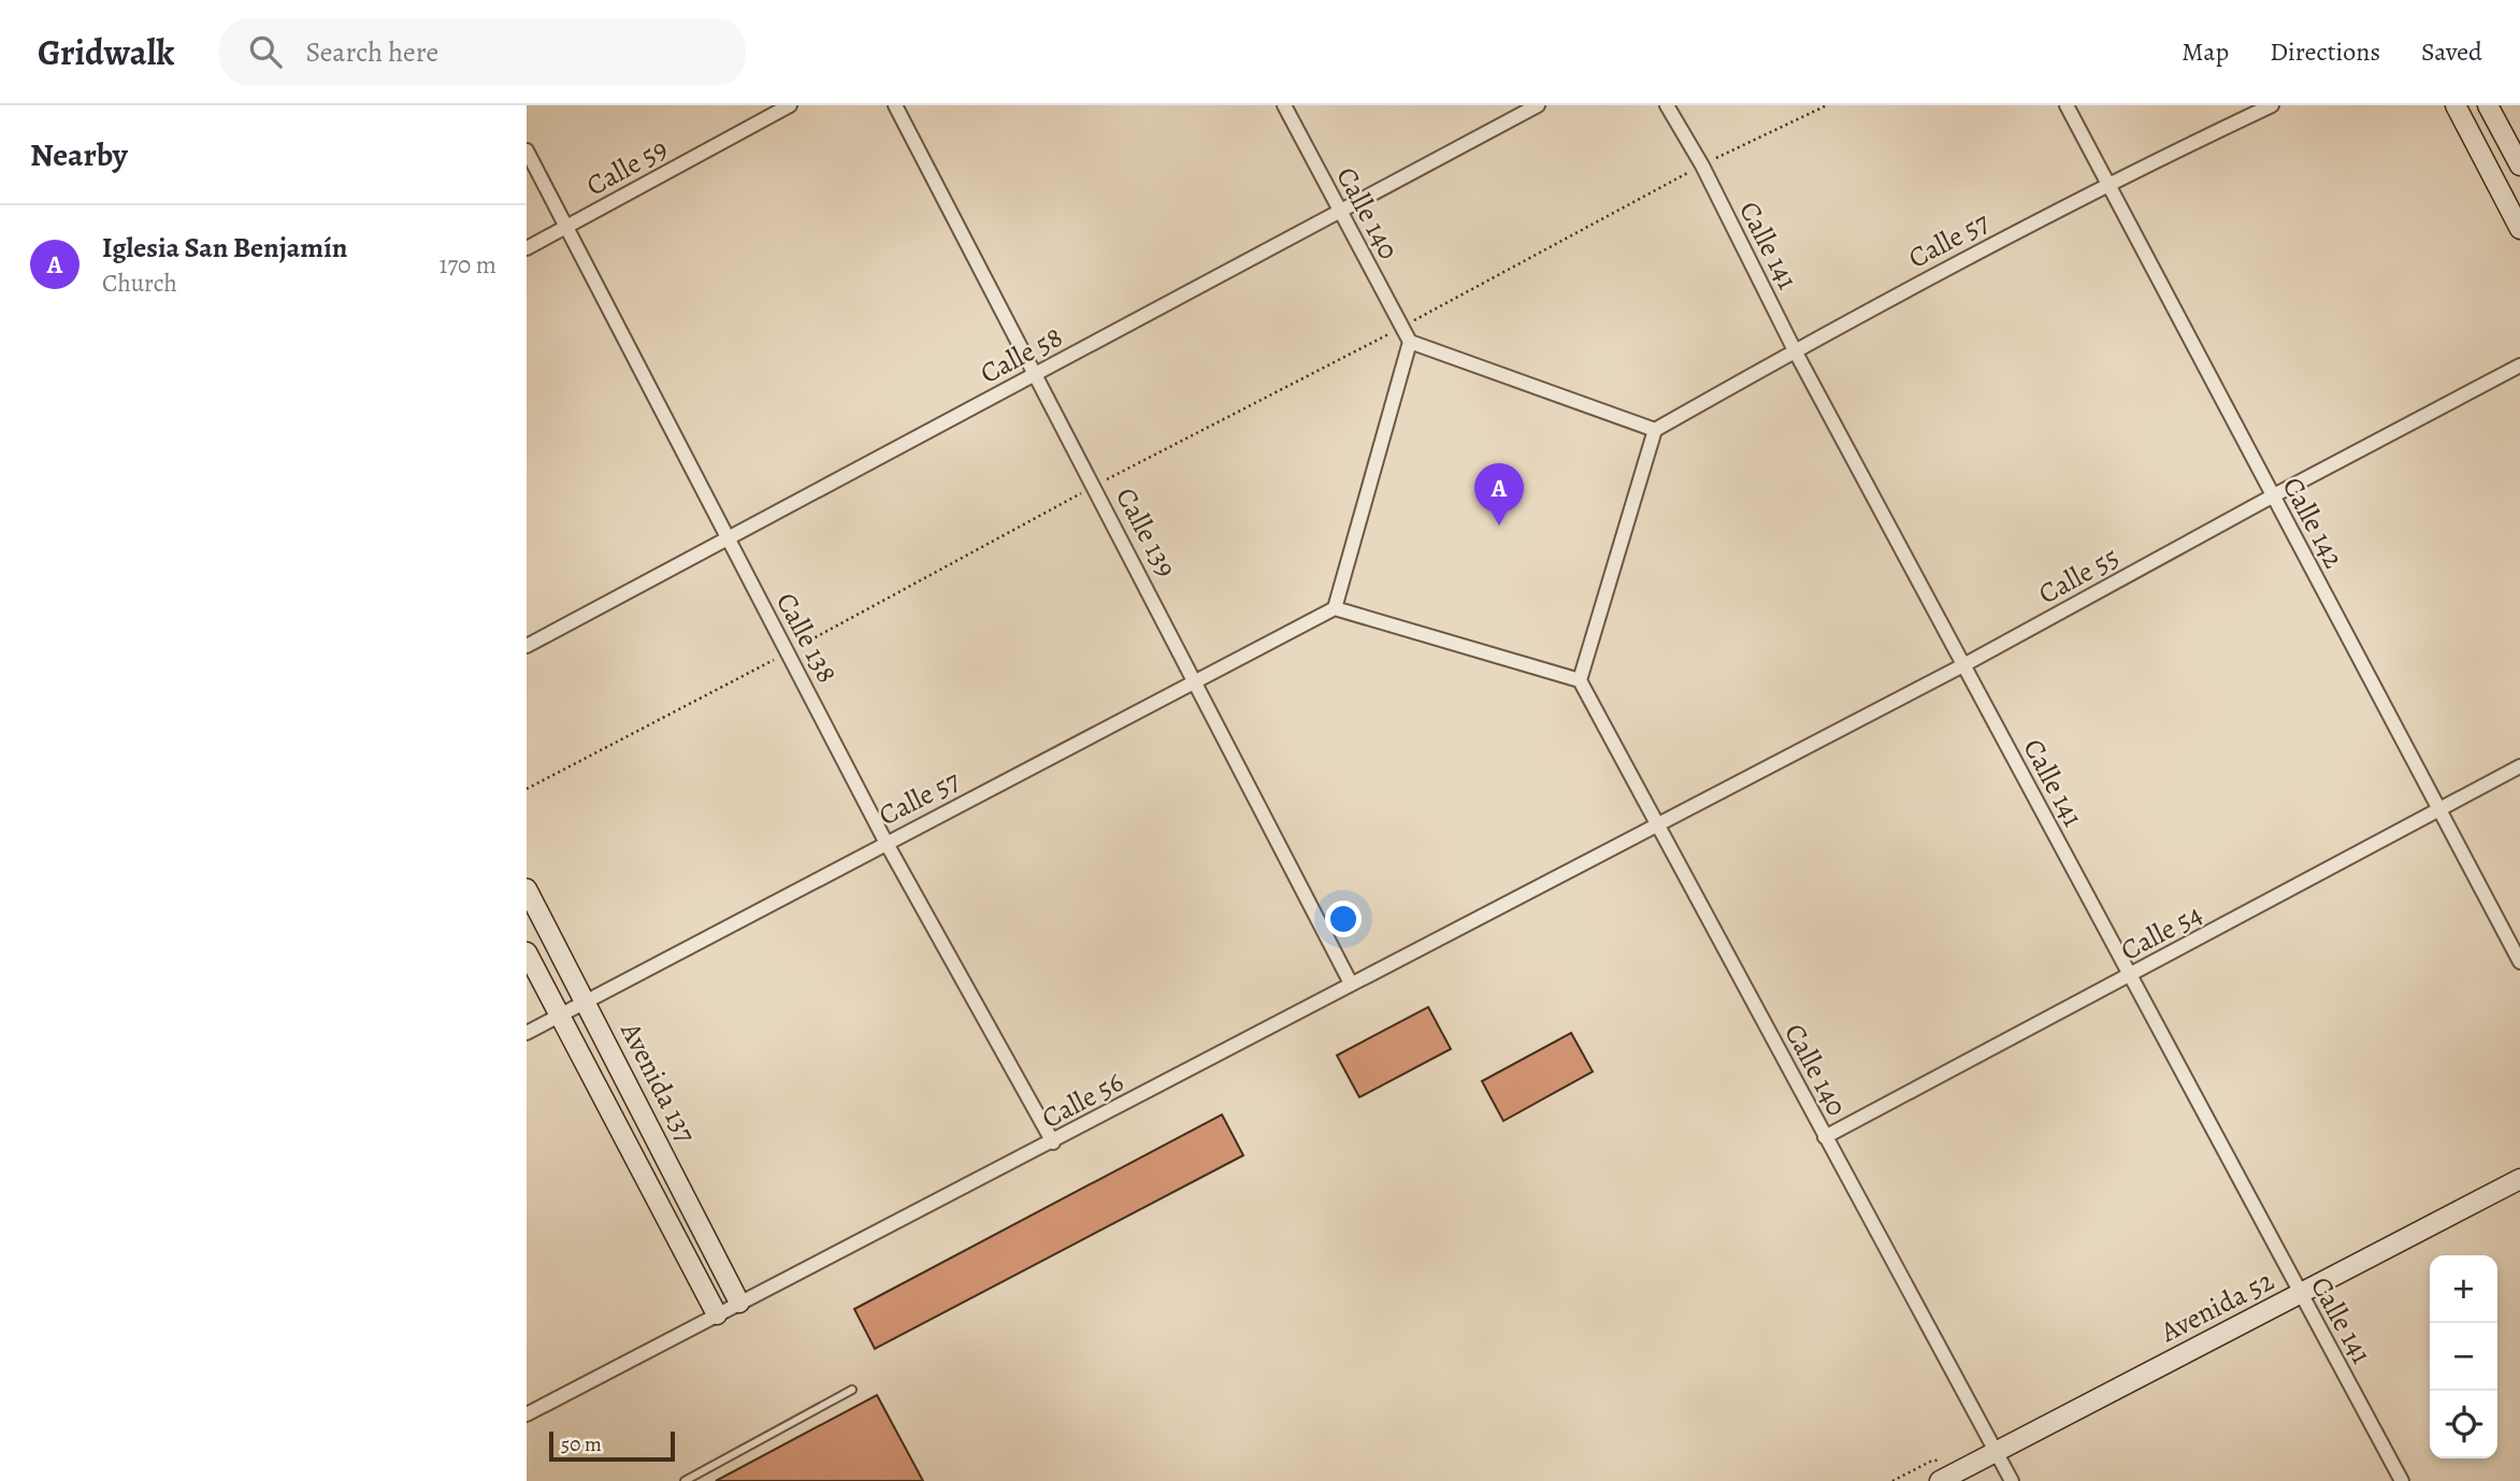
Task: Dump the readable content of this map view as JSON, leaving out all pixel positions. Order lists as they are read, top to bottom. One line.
{"streets":{"main road":["Avenida 137","Avenida 52"],"street":["Calle 59","Calle 140","Calle 57","Calle 141","Calle 58","Calle 142","Calle 139","Calle 55","Calle 138","Calle 54","Calle 56"]},"crossings":[["Calle 59","Calle 138"],["Calle 140","Calle 58"],["Calle 140","Calle 55"],["Calle 140","Calle 54"],["Calle 140","Calle 56"],["Calle 140","Avenida 52"],["Calle 57","Calle 141"],["Calle 57","Calle 142"],["Calle 57","Calle 139"],["Calle 57","Calle 138"],["Calle 57","Avenida 137"],["Calle 141","Calle 55"],["Calle 141","Calle 54"],["Calle 141","Avenida 52"],["Calle 58","Calle 139"],["Calle 58","Calle 138"],["Calle 142","Calle 55"],["Calle 142","Calle 54"],["Calle 139","Calle 56"],["Calle 55","Calle 56"],["Calle 138","Calle 56"],["Avenida 137","Calle 56"]],"scale_bar":"50 m","page":{"header":"Gridwalk","search":"Search here","nav":["Map","Directions","Saved"],"heading":"Nearby","list":[{"mark":"A","name":"Iglesia San Benjamín","note":"Church","value":"170 m"}],"pins":"A","map_buttons":["+","−"],"scale":"50 m"}}
